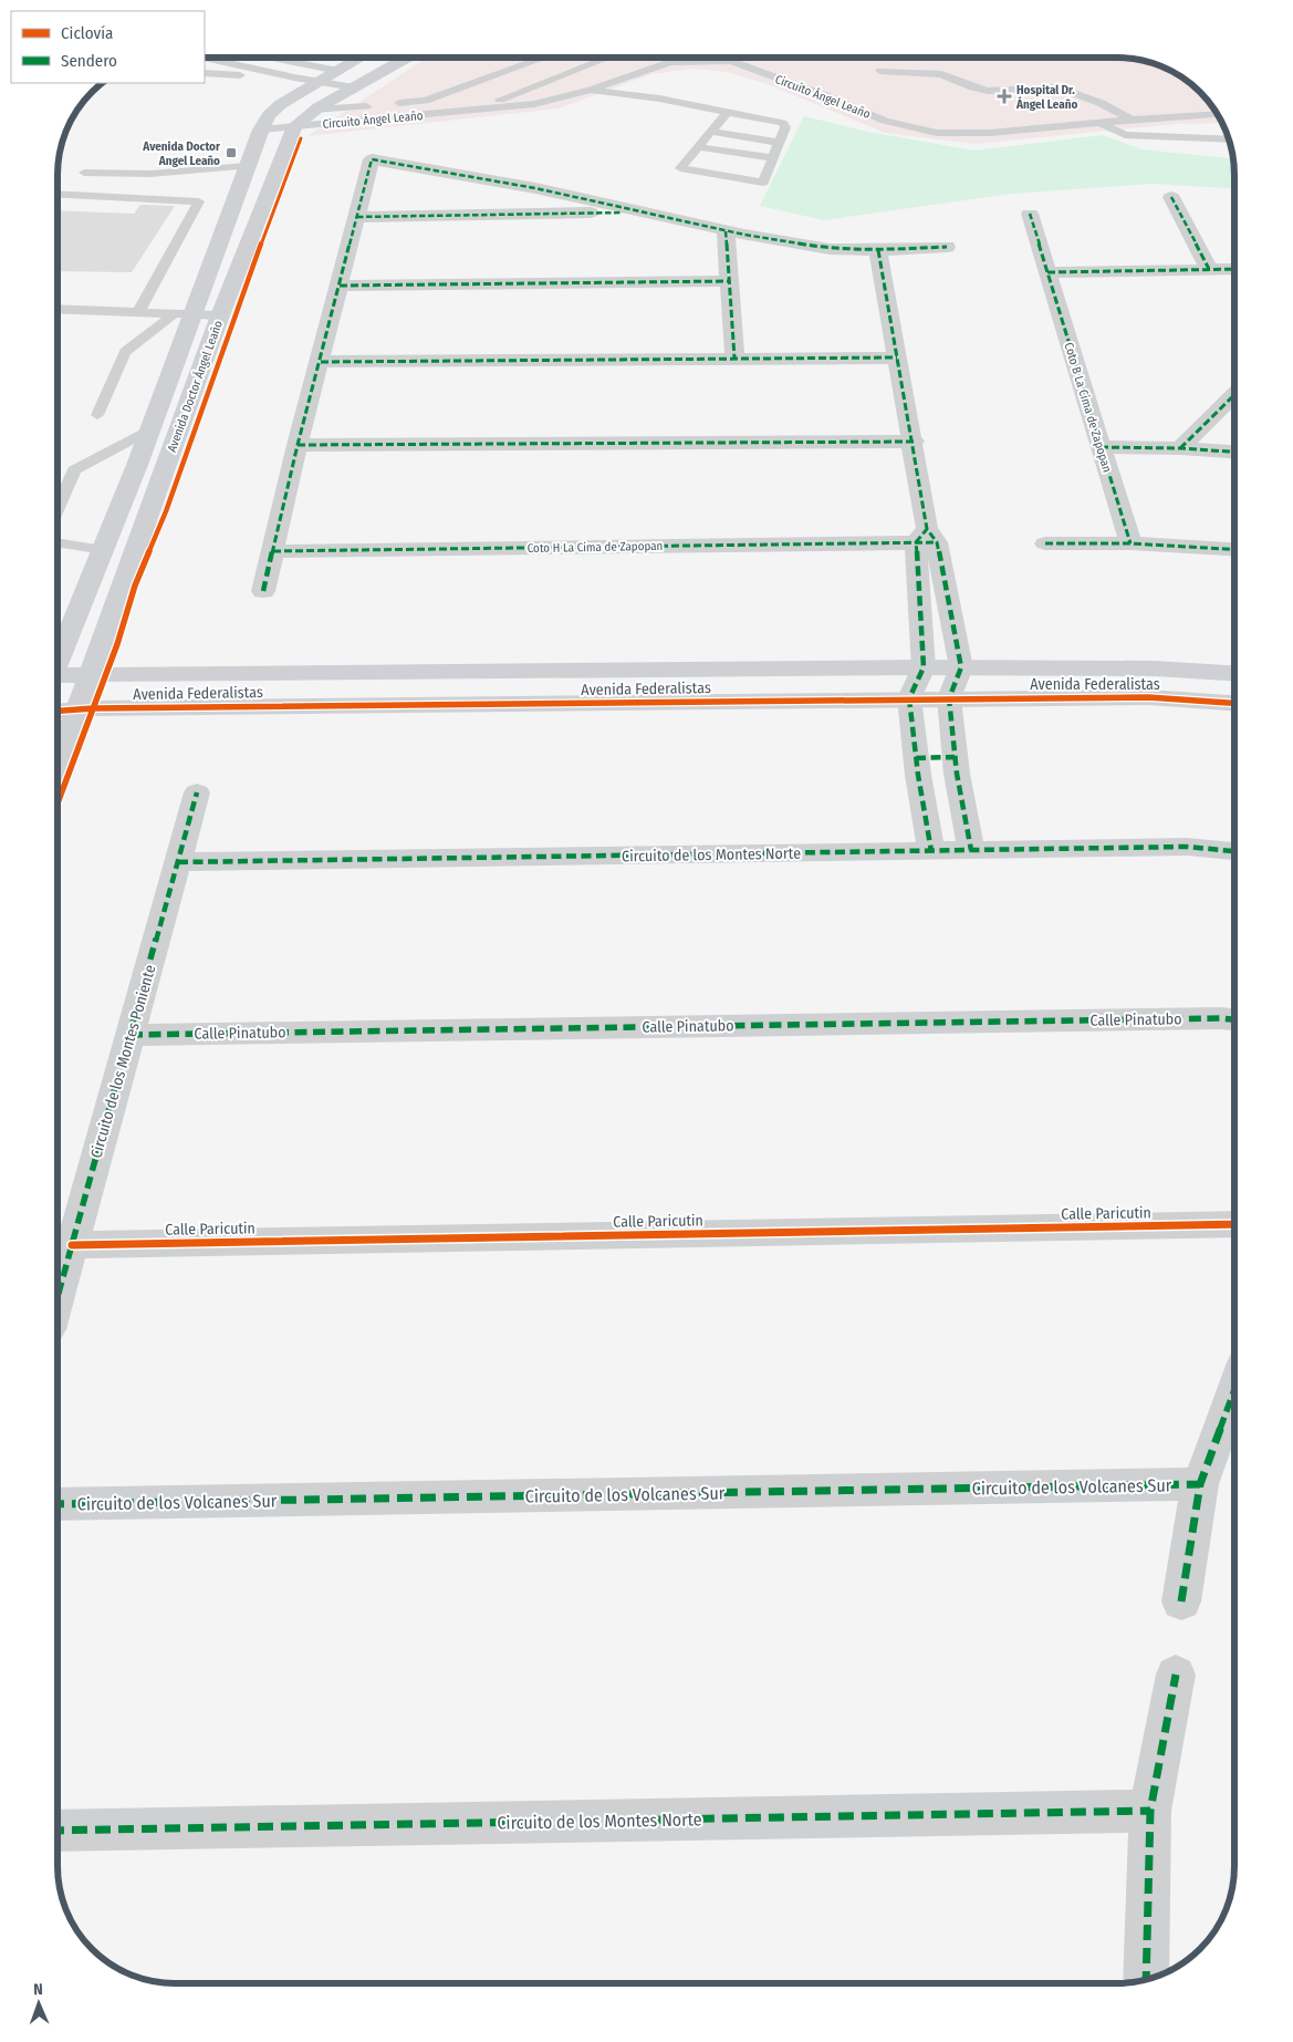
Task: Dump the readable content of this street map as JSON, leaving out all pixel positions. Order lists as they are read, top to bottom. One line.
{"streets":{"street":["Avenida Doctor Ángel Leaño","Coto B La Cima de Zapopan","Coto H La Cima de Zapopan","Avenida Federalistas","Circuito de los Montes Norte","Calle Pinatubo","Circuito de los Montes Poniente","Calle Paricutin","Circuito de los Volcanes Sur"],"lane":["Circuito Ángel Leaño"]},"crossings":[["Circuito Ángel Leaño","Avenida Doctor Ángel Leaño"],["Avenida Doctor Ángel Leaño","Avenida Federalistas"],["Circuito de los Montes Norte","Circuito de los Montes Poniente"],["Calle Pinatubo","Circuito de los Montes Poniente"],["Circuito de los Montes Poniente","Calle Paricutin"]],"places":{"health":["Hospital Dr. Ángel Leaño"],"transit":["Avenida Doctor Angel Leaño"]},"legend":["Ciclovía","Sendero"],"north":"top"}
